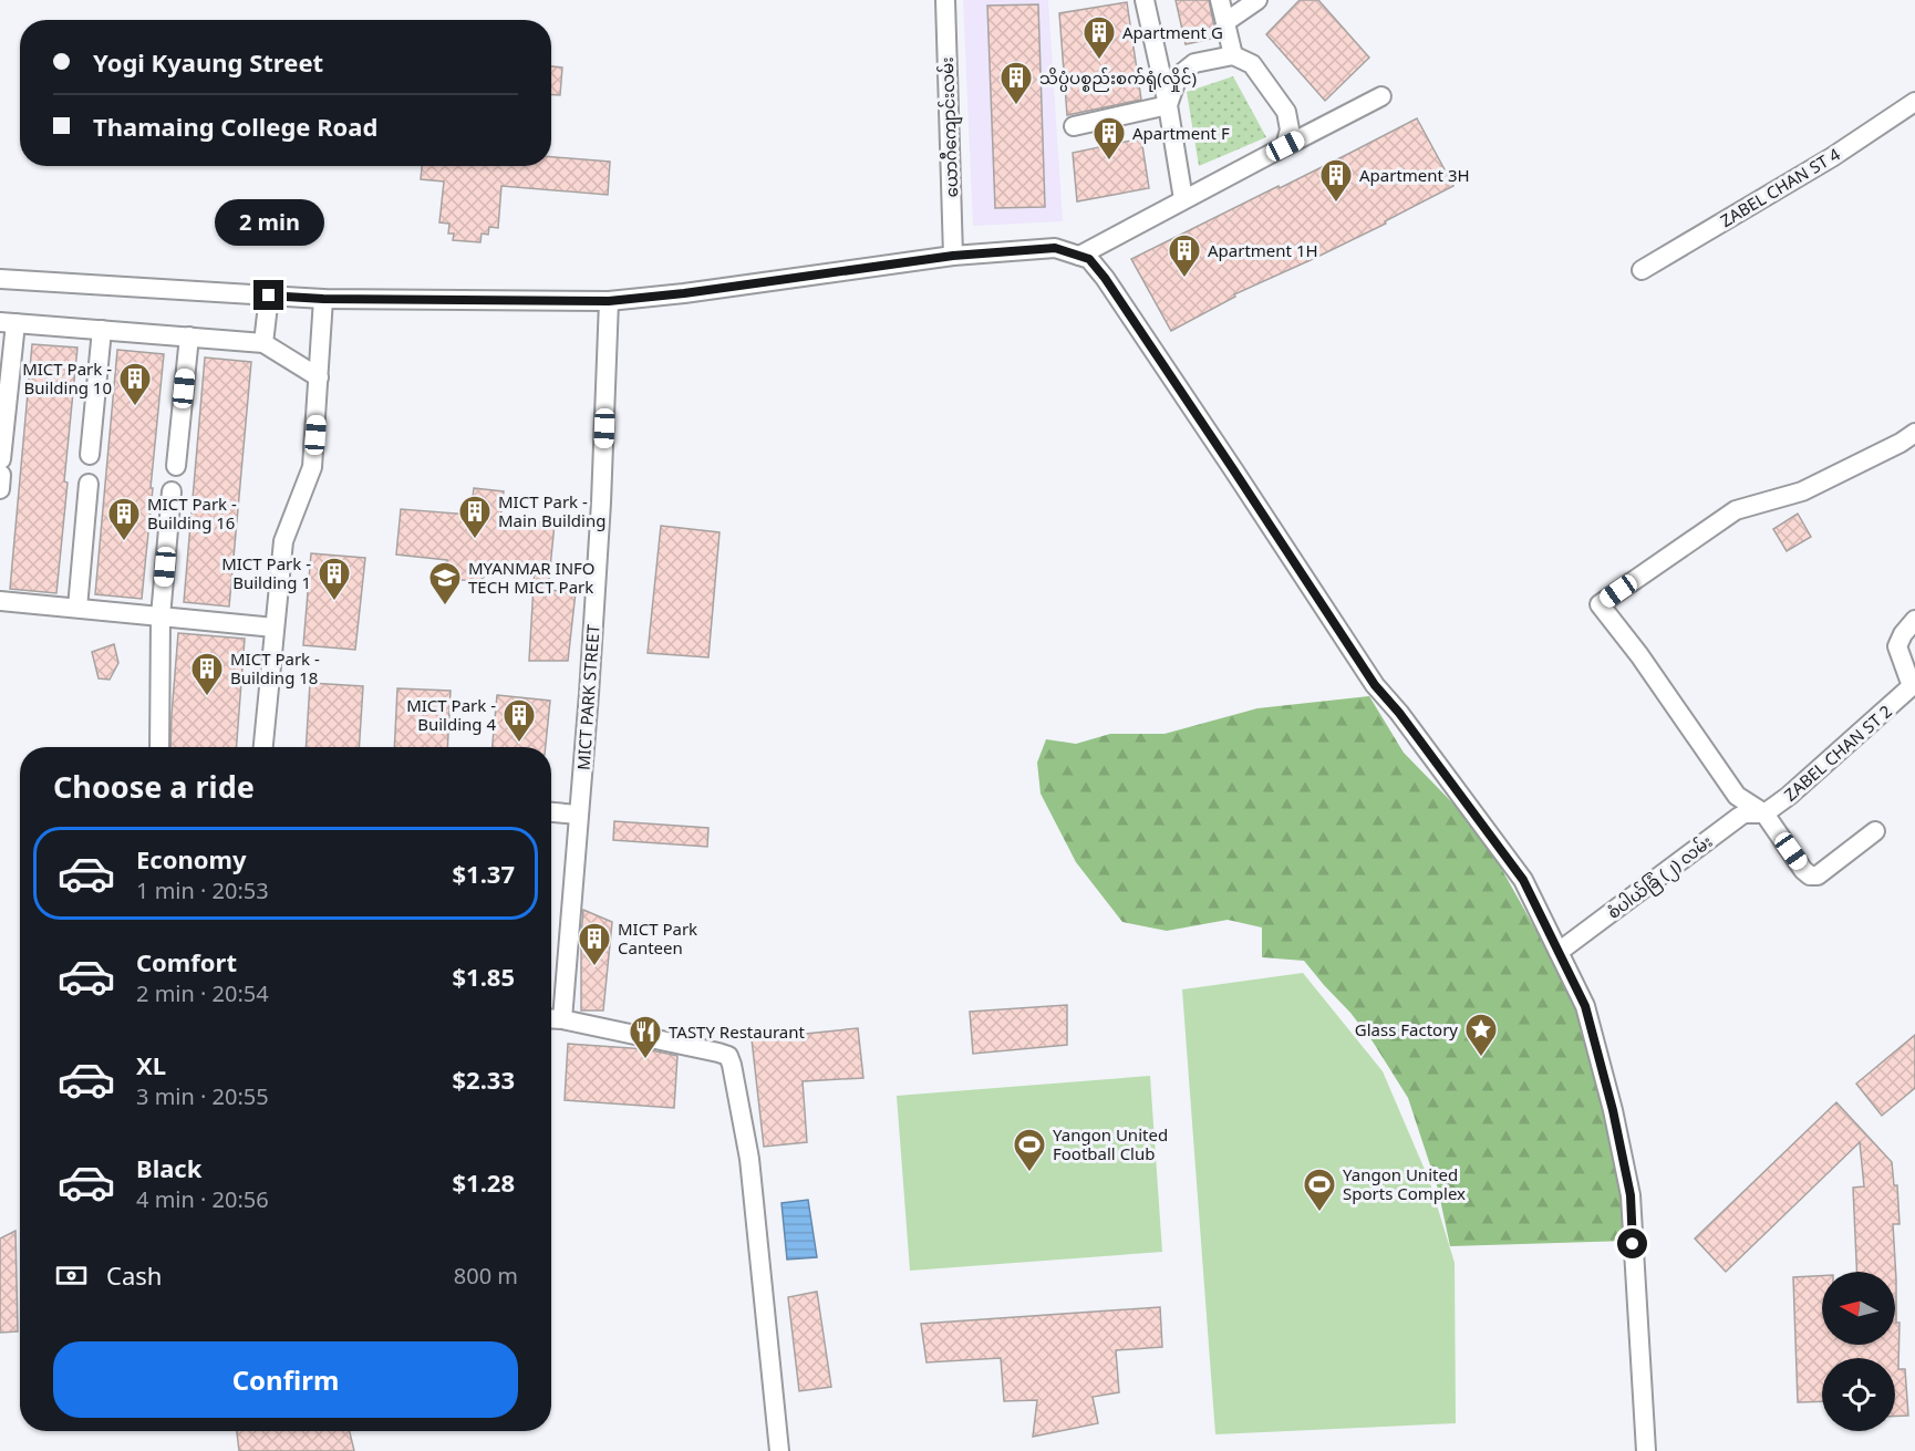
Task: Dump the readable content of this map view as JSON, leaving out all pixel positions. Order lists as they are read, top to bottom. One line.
{"streets":{"street":["ယောဂီကျောင်းလမ်း","ZABEL CHAN ST 4","MICT PARK STREET","ZABEL CHAN ST 2","စံပါယ်ခြံ (၂) လမ်း"]},"crossings":[["ZABEL CHAN ST 2","စံပါယ်ခြံ (၂) လမ်း"]],"places":{"building":["Apartment G","သိပ္ပံပစ္စည်းစက်ရုံ(လှိုင်)","Apartment F","Apartment 3H","Apartment 1H","MICT Park - Building 10","MICT Park - Main Building","MICT Park - Building 16","MICT Park - Building 1","MICT Park - Building 18","MICT Park - Building 4","MICT Park Canteen"],"school or university":["MYANMAR INFO TECH MICT Park"],"place":["Glass Factory"],"restaurant":["TASTY Restaurant"],"sports":["Yangon United Football Club","Yangon United Sports Complex"]},"north":"left","page":{"banner":["Yogi Kyaung Street","Thamaing College Road"],"bubble":"2 min","heading":"Choose a ride","list":[{"name":"Economy","note":"1 min · 20:53","value":"$1.37"},{"name":"Comfort","note":"2 min · 20:54","value":"$1.85"},{"name":"XL","note":"3 min · 20:55","value":"$2.33"},{"name":"Black","note":"4 min · 20:56","value":"$1.28"}],"pay":["Cash","800 m"],"buttons":"Confirm"}}
